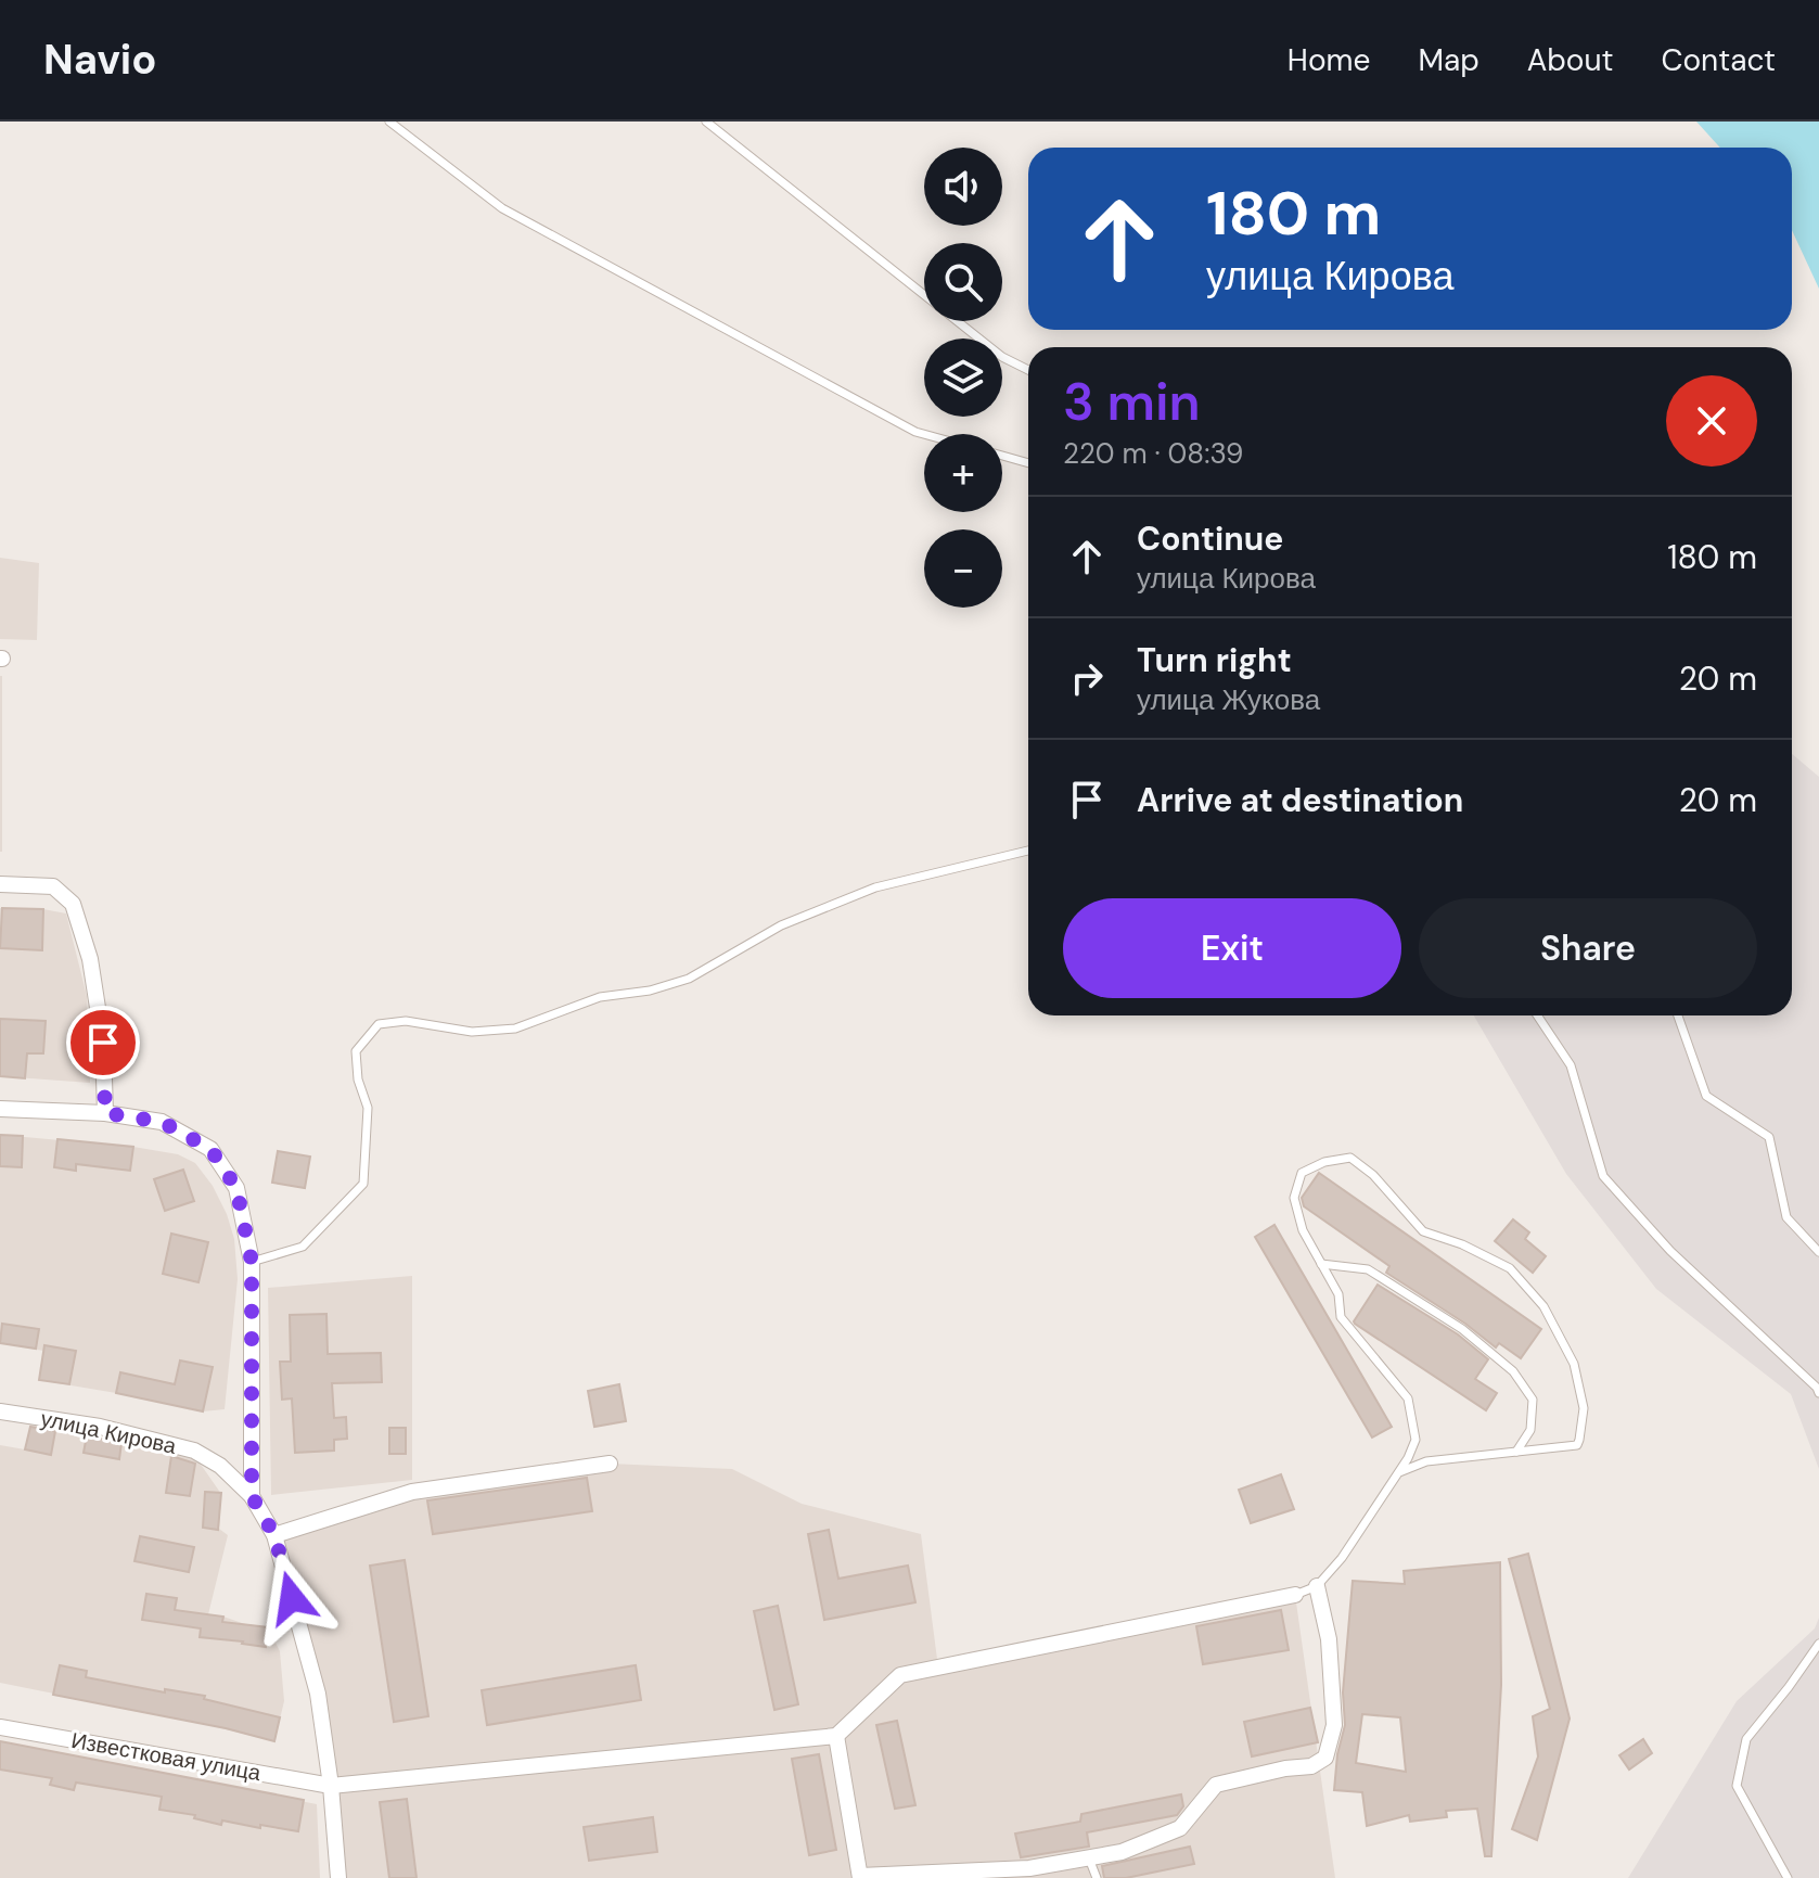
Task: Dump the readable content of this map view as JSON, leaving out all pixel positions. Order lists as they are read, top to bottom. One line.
{"streets":{"street":["улица Кирова","Известковая улица"]},"page":{"header":"Navio","nav":["Home","Map","About","Contact"],"map_buttons":["+","−"],"turn":["180 m","улица Кирова"],"heading":["3 min","220 m · 08:39"],"list":[{"name":"Continue","note":"улица Кирова","value":"180 m"},{"name":"Turn right","note":"улица Жукова","value":"20 m"},{"name":"Arrive at destination","value":"20 m"}],"buttons":["Exit","Share"]}}
